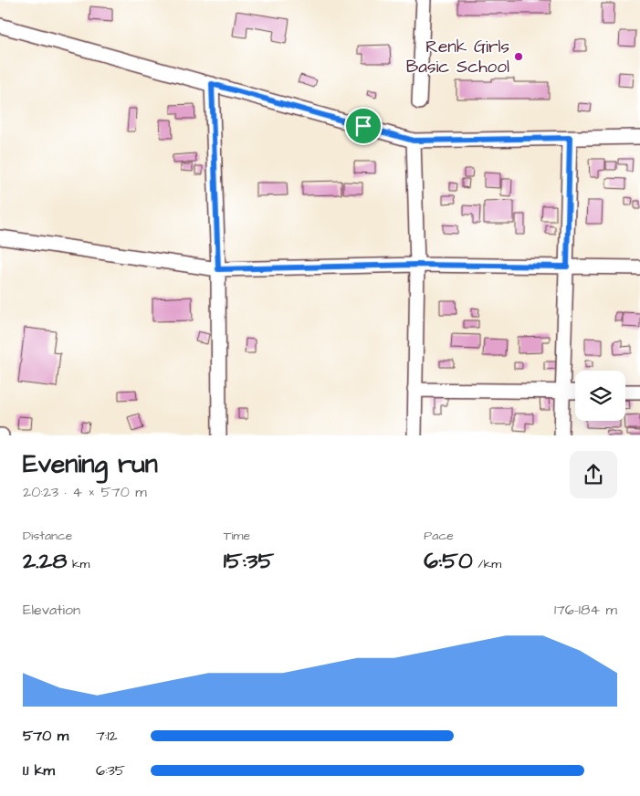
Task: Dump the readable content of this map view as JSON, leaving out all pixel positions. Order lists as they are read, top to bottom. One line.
{"places":["Renk Girls Basic School"],"page":{"heading":["Evening run","20:23 · 4 × 570 m"],"stats":[["Distance","2.28 km"],["Time","15:35"],["Pace","6:50 /km"]],"chart":["Elevation","176–184 m"],"list":[{"name":"570 m","note":"7:12"},{"name":"1.1 km","note":"6:35"}]}}
